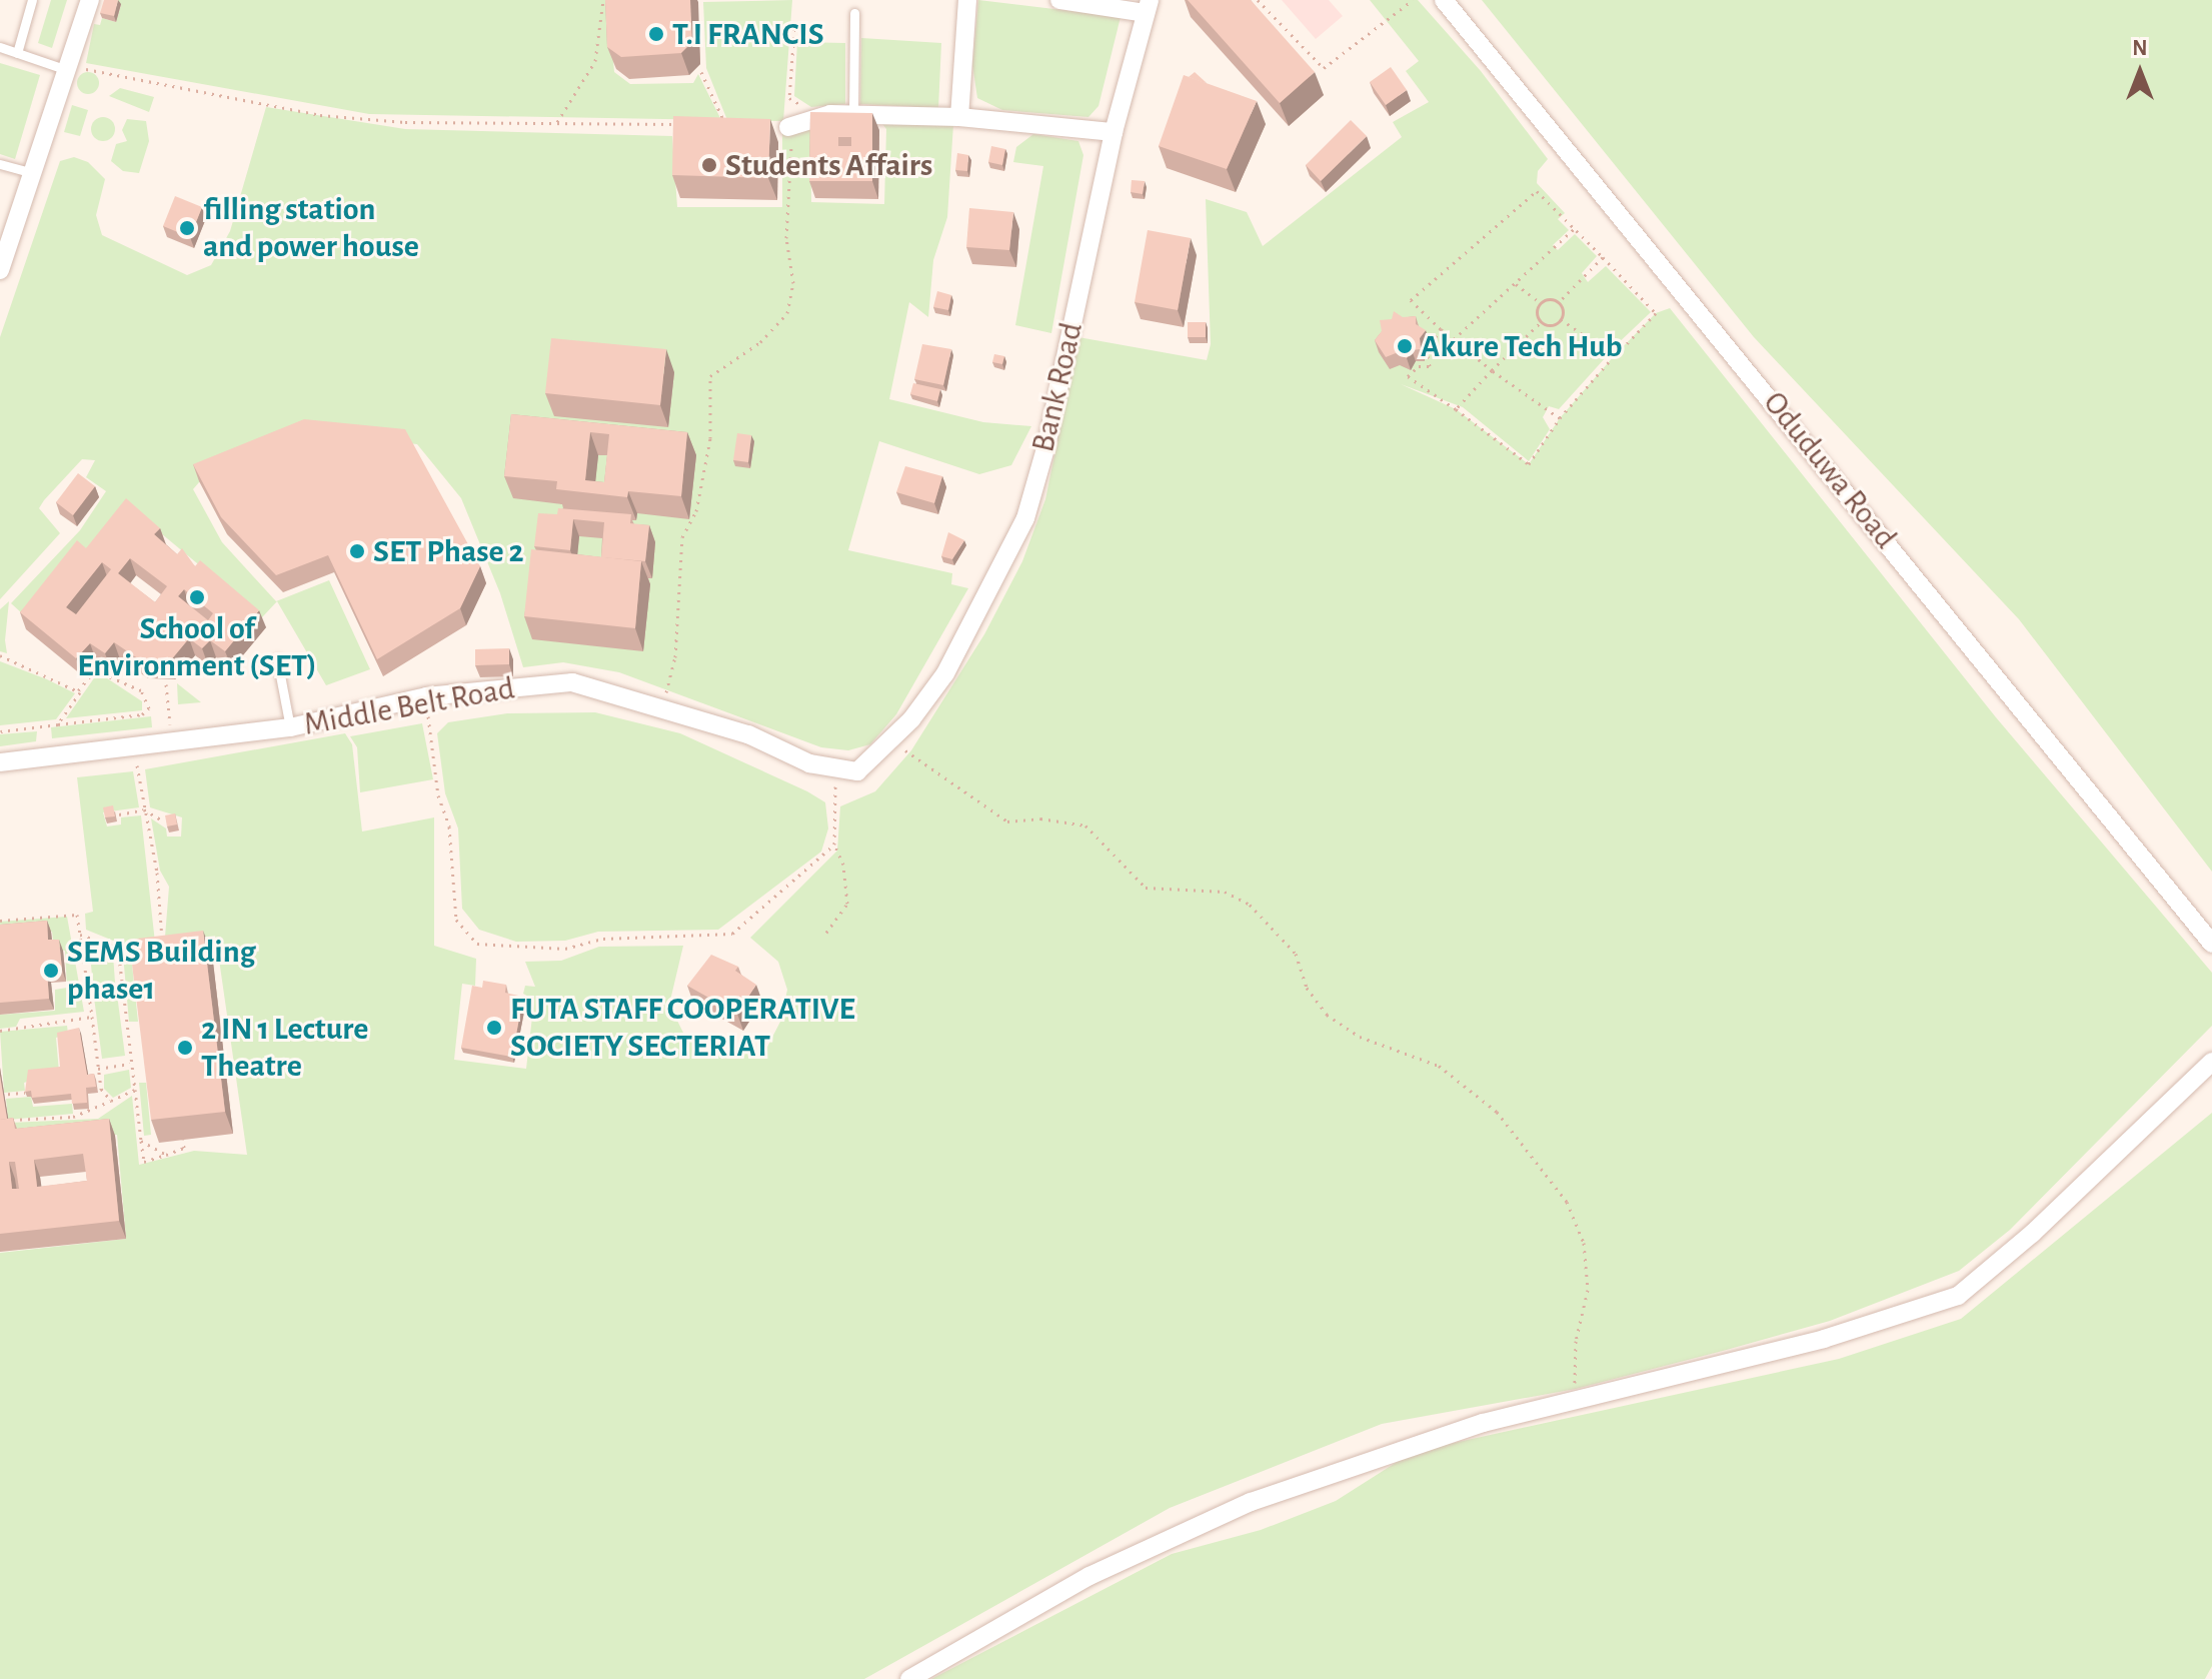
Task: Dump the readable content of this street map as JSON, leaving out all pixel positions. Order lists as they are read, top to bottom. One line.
{"streets":{"street":["Bank Road","Oduduwa Road","Middle Belt Road"]},"places":["T.I FRANCIS","Students Affairs","filling station and power house","Akure Tech Hub","SET Phase 2","School of Environment (SET)","SEMS Building phase1","FUTA STAFF COOPERATIVE SOCIETY SECTERIAT","2 IN 1 Lecture Theatre"],"north":"top"}
